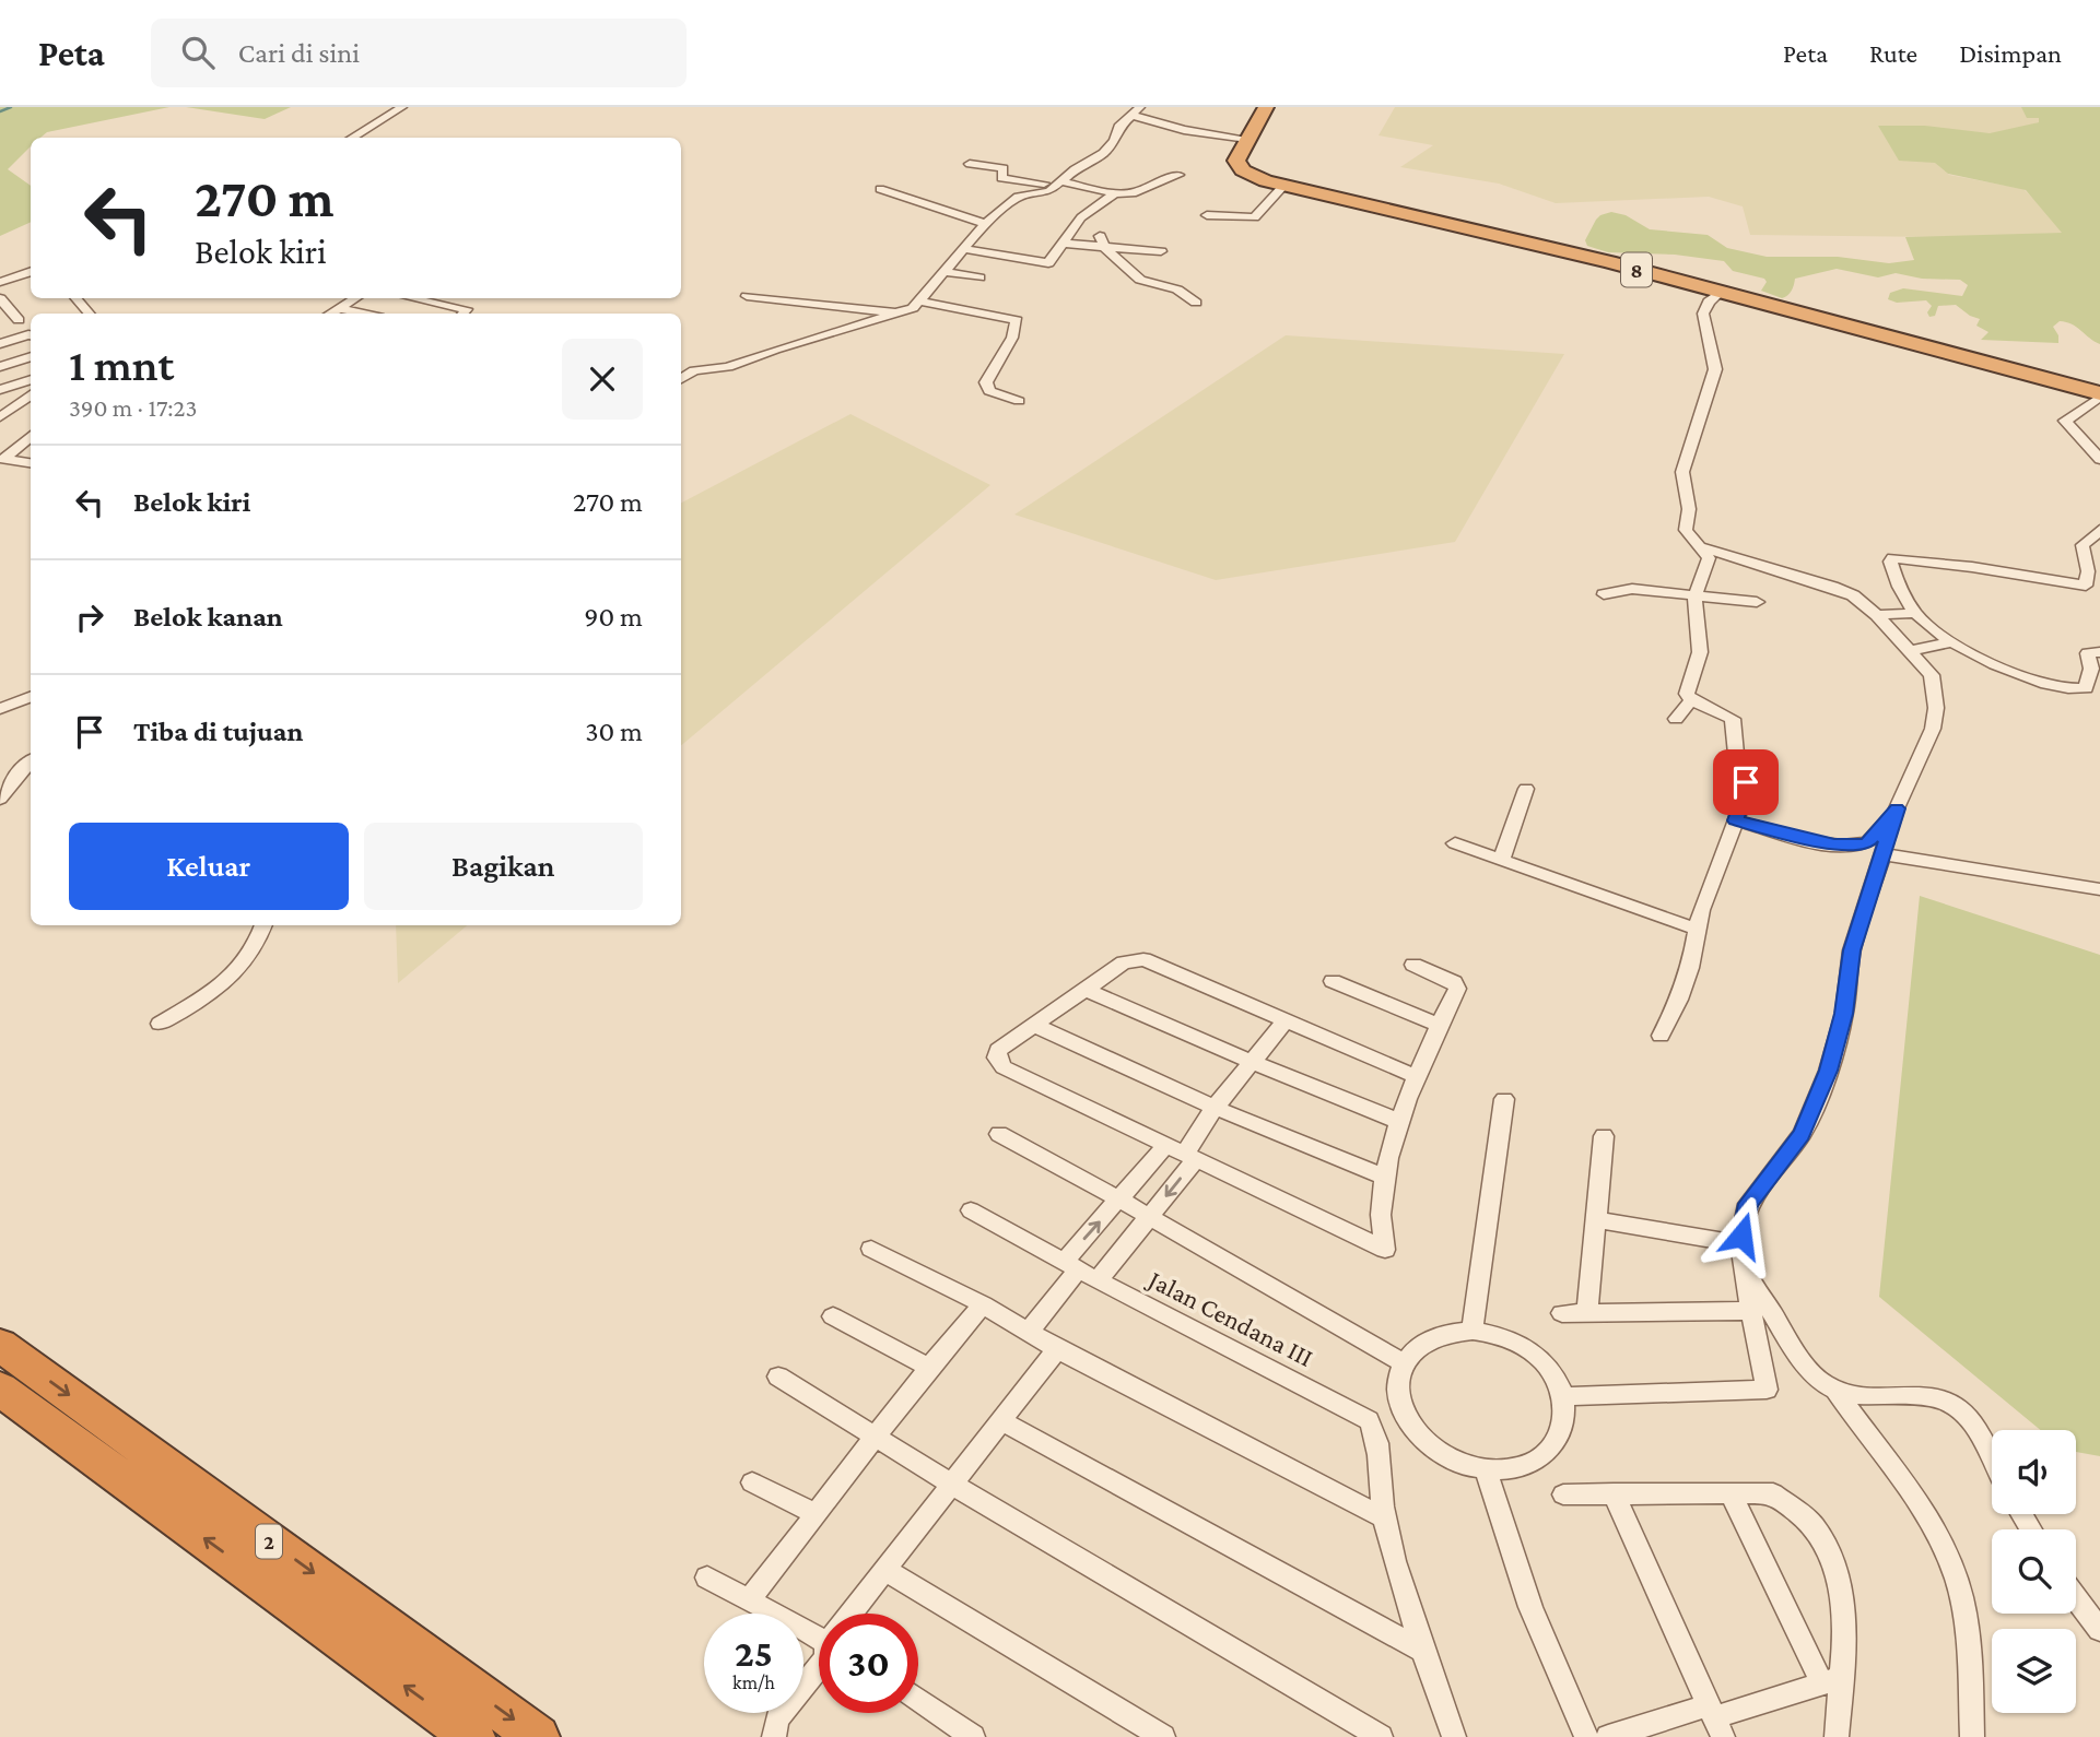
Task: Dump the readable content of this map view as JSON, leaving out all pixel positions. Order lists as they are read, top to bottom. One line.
{"streets":{"highway":["8","2"],"street":["Jalan Cendana III"]},"page":{"header":"Peta","search":"Cari di sini","nav":["Peta","Rute","Disimpan"],"turn":["270 m","Belok kiri"],"heading":["1 mnt","390 m · 17:23"],"list":[{"name":"Belok kiri","value":"270 m"},{"name":"Belok kanan","value":"90 m"},{"name":"Tiba di tujuan","value":"30 m"}],"buttons":["Keluar","Bagikan"],"speed":"25 km/h","limit":"30"}}
